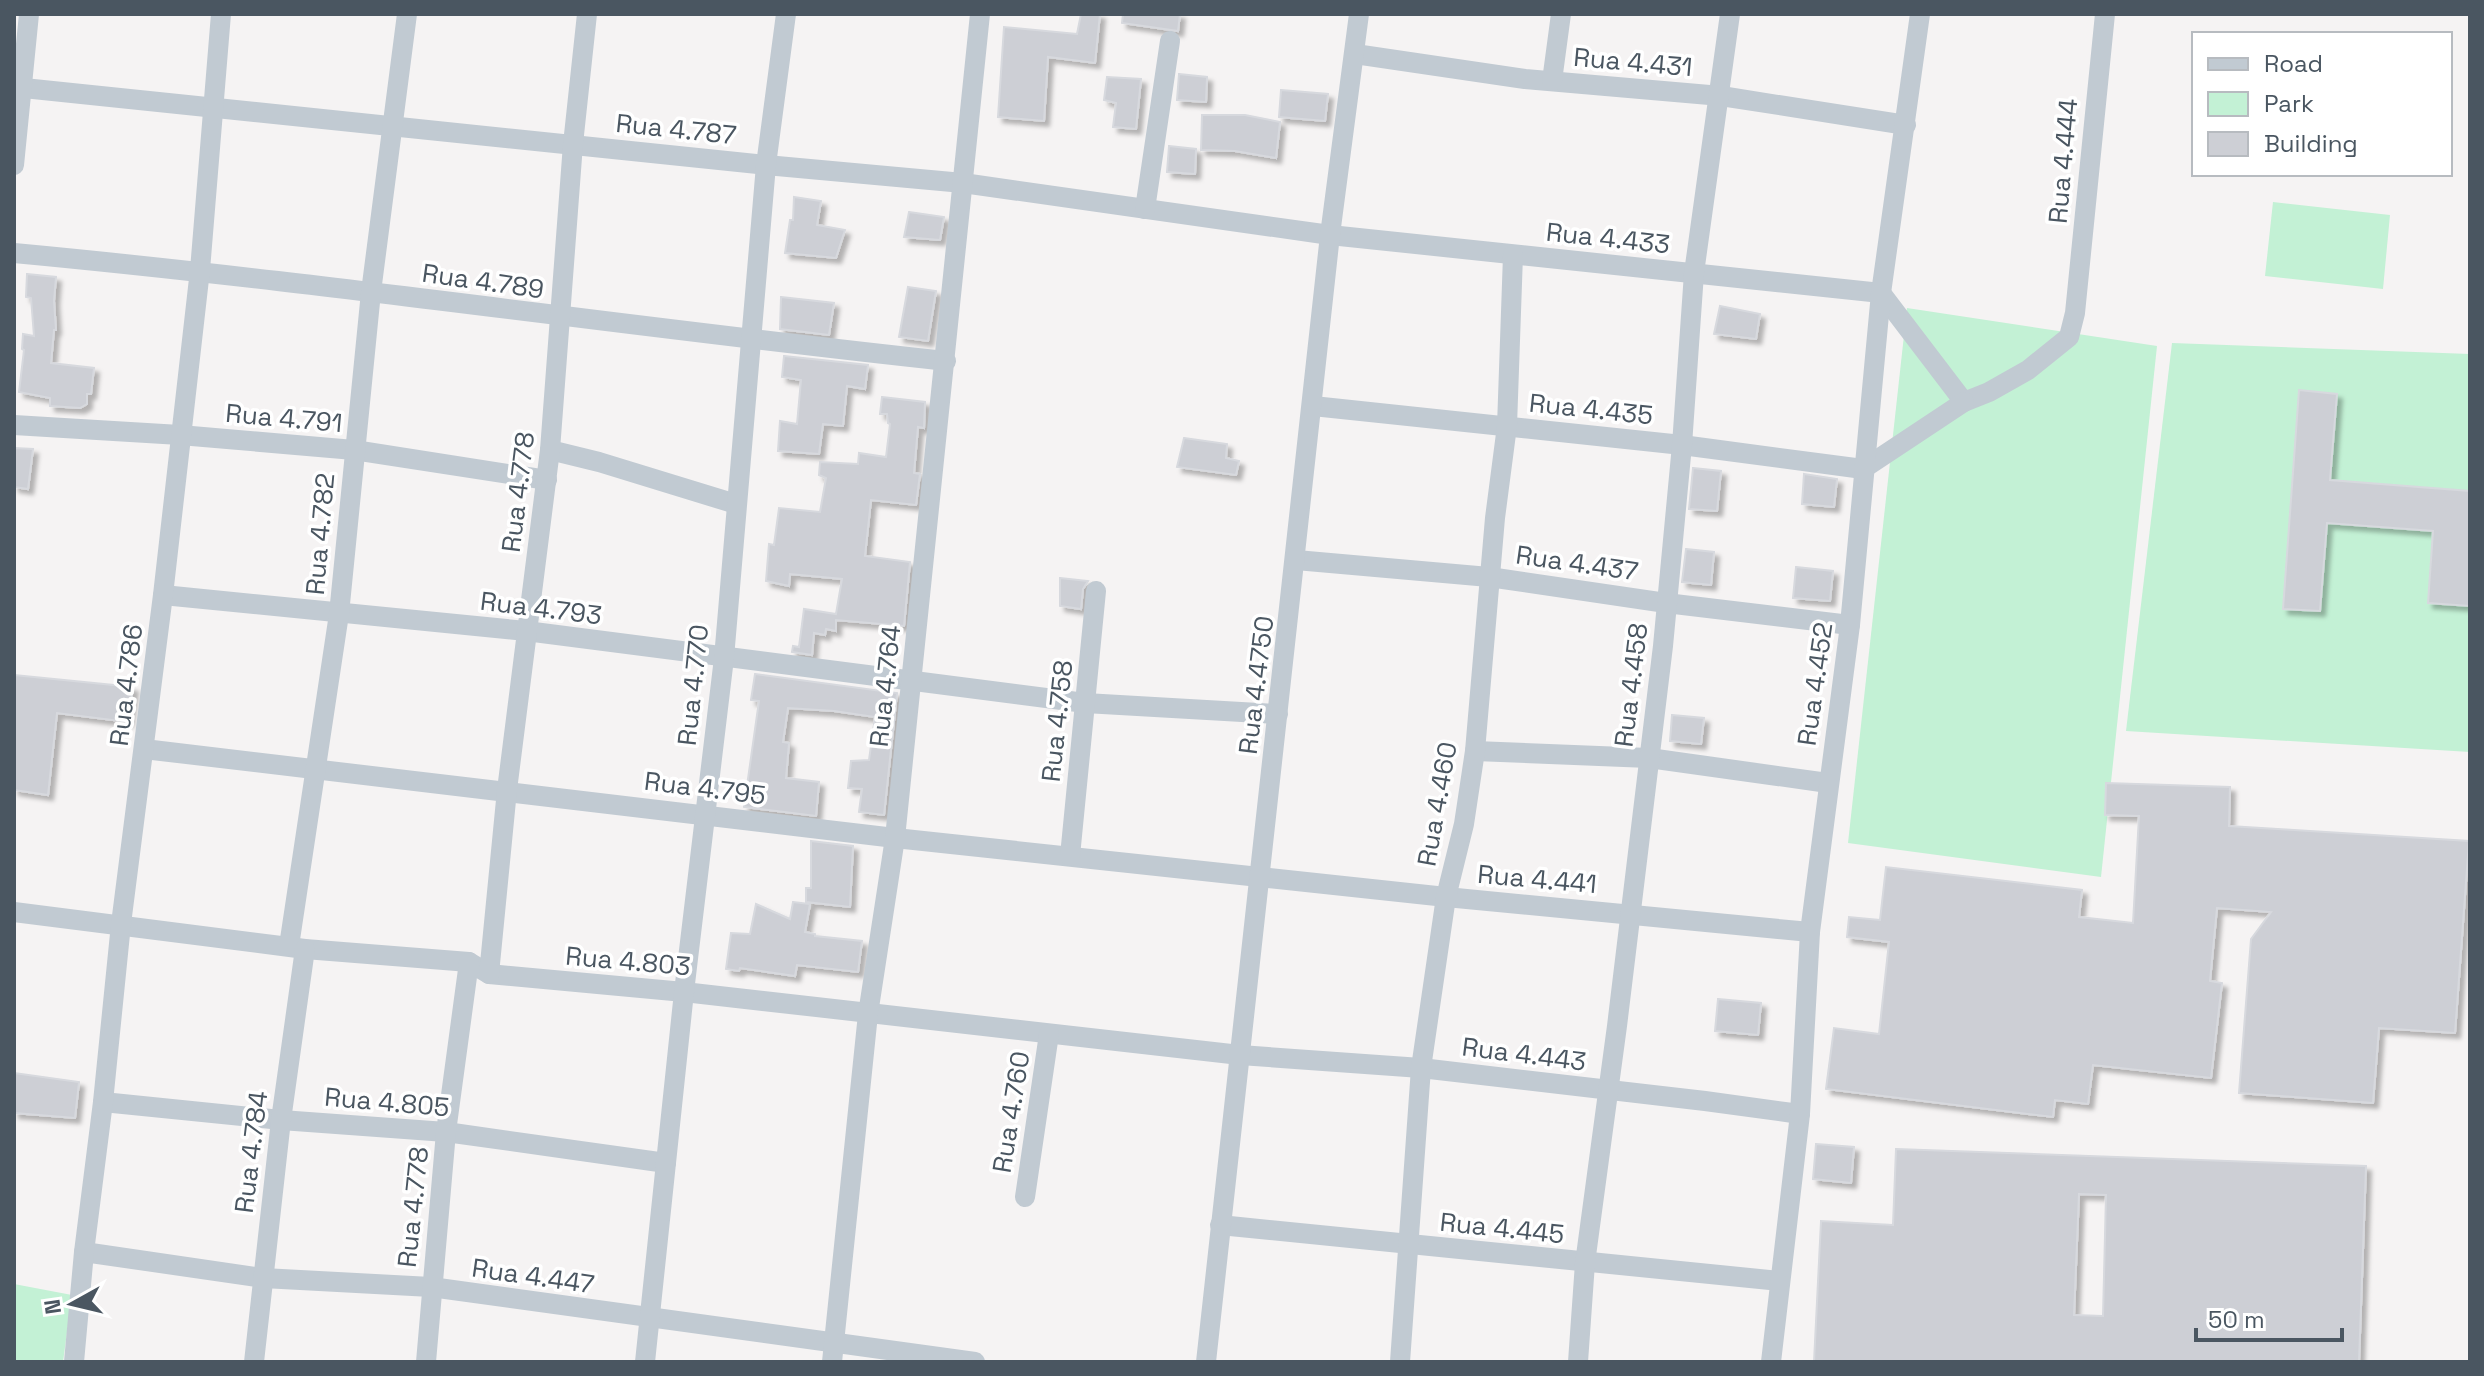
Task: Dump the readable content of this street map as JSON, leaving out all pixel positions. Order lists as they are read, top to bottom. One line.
{"streets":{"street":["Rua 4.431","Rua 4.787","Rua 4.444","Rua 4.433","Rua 4.789","Rua 4.435","Rua 4.791","Rua 4.778","Rua 4.782","Rua 4.437","Rua 4.793","Rua 4.452","Rua 4.786","Rua 4.770","Rua 4.4750","Rua 4.458","Rua 4.764","Rua 4.758","Rua 4.795","Rua 4.460","Rua 4.441","Rua 4.803","Rua 4.443","Rua 4.805","Rua 4.760","Rua 4.784","Rua 4.445","Rua 4.447"]},"crossings":[["Rua 4.431","Rua 4.452"],["Rua 4.431","Rua 4.4750"],["Rua 4.431","Rua 4.458"],["Rua 4.787","Rua 4.433"],["Rua 4.787","Rua 4.778"],["Rua 4.787","Rua 4.782"],["Rua 4.787","Rua 4.786"],["Rua 4.787","Rua 4.770"],["Rua 4.787","Rua 4.4750"],["Rua 4.787","Rua 4.764"],["Rua 4.433","Rua 4.452"],["Rua 4.433","Rua 4.4750"],["Rua 4.433","Rua 4.458"],["Rua 4.433","Rua 4.460"],["Rua 4.789","Rua 4.778"],["Rua 4.789","Rua 4.782"],["Rua 4.789","Rua 4.786"],["Rua 4.789","Rua 4.770"],["Rua 4.789","Rua 4.764"],["Rua 4.435","Rua 4.452"],["Rua 4.435","Rua 4.4750"],["Rua 4.435","Rua 4.458"],["Rua 4.435","Rua 4.460"],["Rua 4.791","Rua 4.778"],["Rua 4.791","Rua 4.782"],["Rua 4.791","Rua 4.786"],["Rua 4.778","Rua 4.793"],["Rua 4.778","Rua 4.795"],["Rua 4.778","Rua 4.803"],["Rua 4.778","Rua 4.805"],["Rua 4.778","Rua 4.447"],["Rua 4.782","Rua 4.793"],["Rua 4.782","Rua 4.795"],["Rua 4.782","Rua 4.803"],["Rua 4.782","Rua 4.784"],["Rua 4.437","Rua 4.452"],["Rua 4.437","Rua 4.4750"],["Rua 4.437","Rua 4.458"],["Rua 4.437","Rua 4.460"],["Rua 4.793","Rua 4.786"],["Rua 4.793","Rua 4.770"],["Rua 4.793","Rua 4.4750"],["Rua 4.793","Rua 4.764"],["Rua 4.793","Rua 4.758"],["Rua 4.452","Rua 4.441"],["Rua 4.452","Rua 4.443"],["Rua 4.452","Rua 4.445"],["Rua 4.786","Rua 4.795"],["Rua 4.786","Rua 4.803"],["Rua 4.786","Rua 4.805"],["Rua 4.786","Rua 4.447"],["Rua 4.770","Rua 4.795"],["Rua 4.770","Rua 4.803"],["Rua 4.770","Rua 4.805"],["Rua 4.770","Rua 4.447"],["Rua 4.4750","Rua 4.795"],["Rua 4.4750","Rua 4.441"],["Rua 4.4750","Rua 4.803"],["Rua 4.4750","Rua 4.443"],["Rua 4.4750","Rua 4.445"],["Rua 4.458","Rua 4.441"],["Rua 4.458","Rua 4.443"],["Rua 4.458","Rua 4.445"],["Rua 4.764","Rua 4.795"],["Rua 4.764","Rua 4.803"],["Rua 4.764","Rua 4.447"],["Rua 4.758","Rua 4.795"],["Rua 4.795","Rua 4.441"],["Rua 4.460","Rua 4.441"],["Rua 4.460","Rua 4.443"],["Rua 4.460","Rua 4.445"],["Rua 4.803","Rua 4.443"],["Rua 4.803","Rua 4.760"],["Rua 4.803","Rua 4.784"],["Rua 4.805","Rua 4.784"],["Rua 4.784","Rua 4.447"]],"legend":["Road","Park","Building"],"scale_bar":"50 m","north":"left"}
